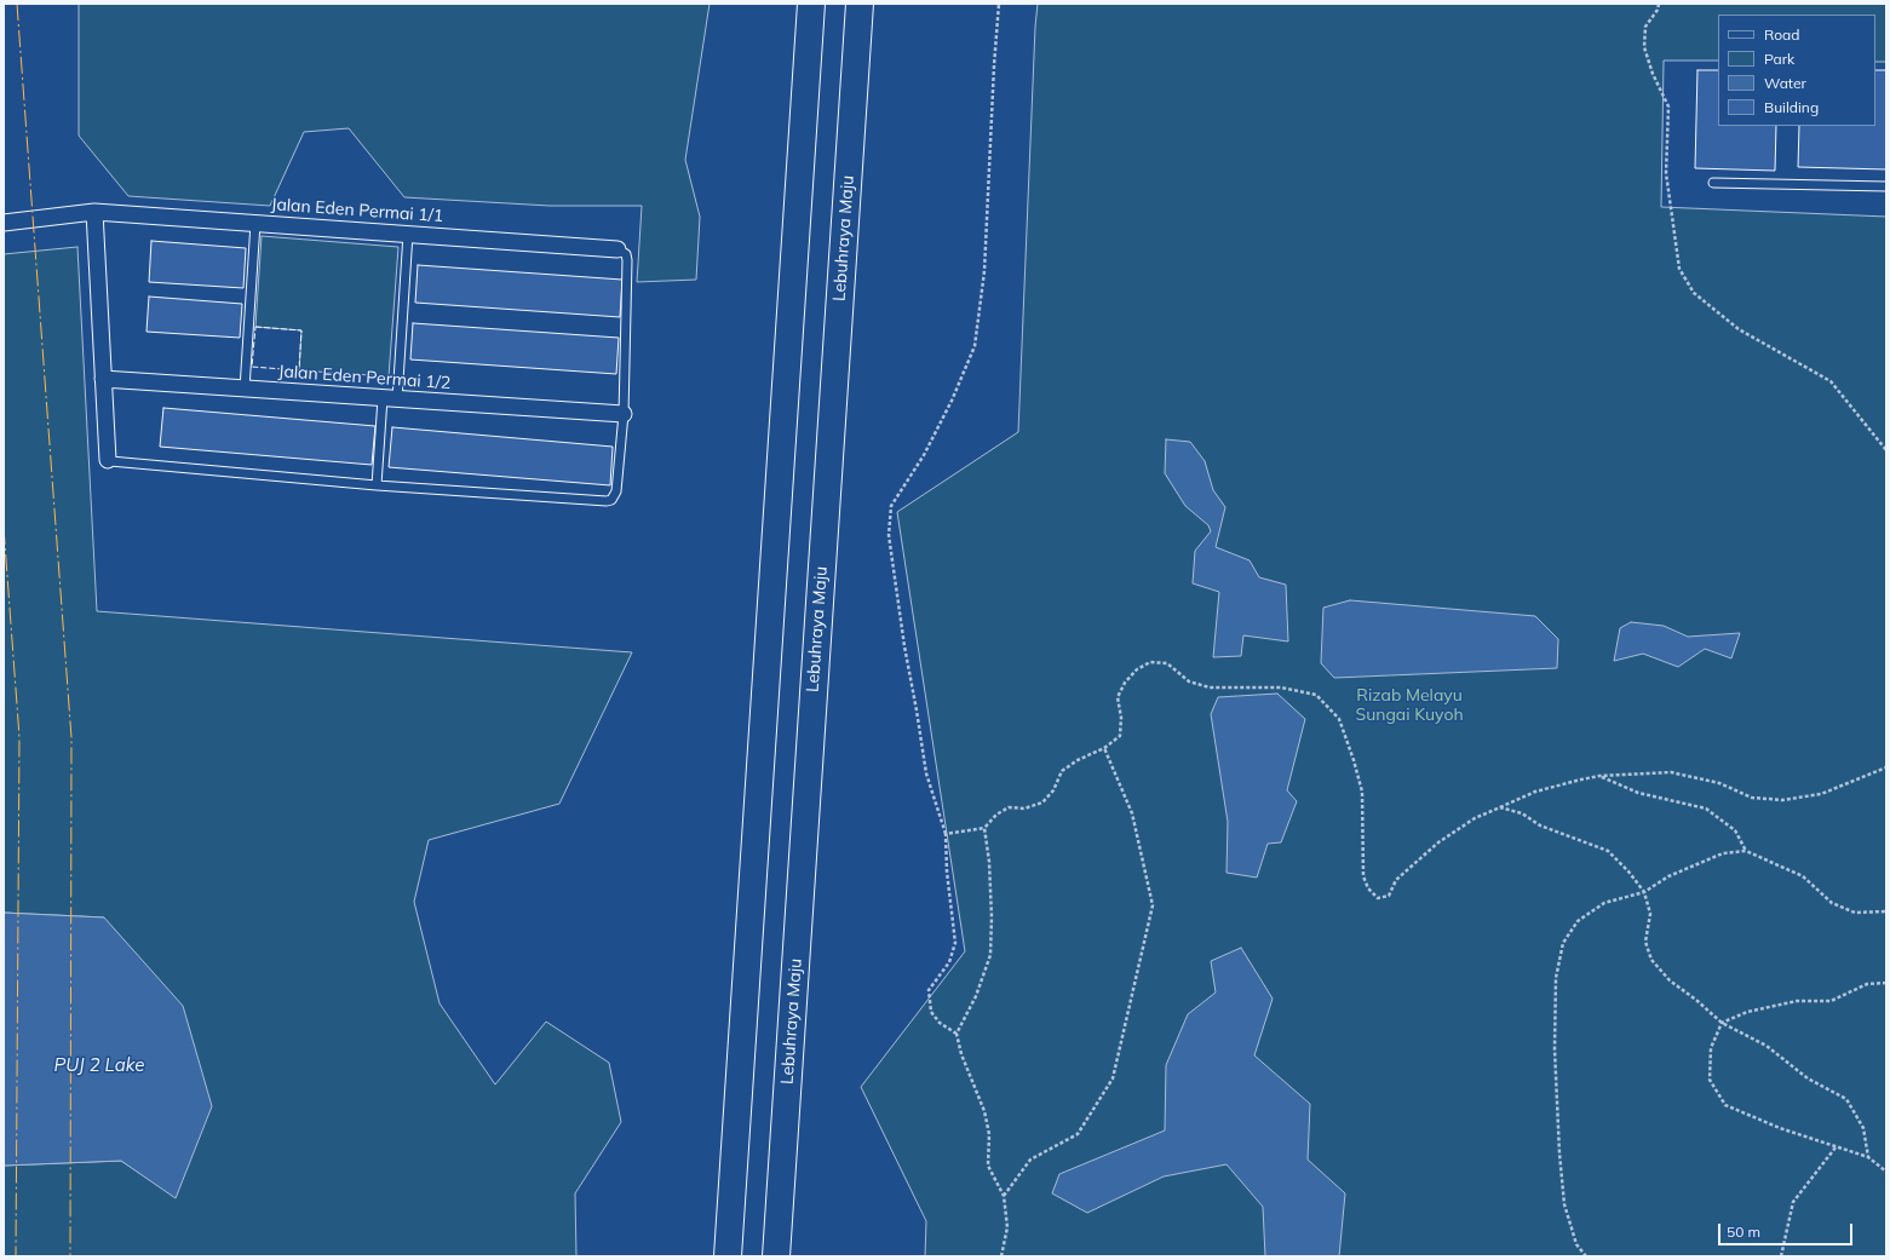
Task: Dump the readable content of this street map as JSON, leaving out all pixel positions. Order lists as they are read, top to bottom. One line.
{"streets":{"highway":["Lebuhraya Maju"],"street":["Jalan Eden Permai 1/1","Jalan Eden Permai 1/2"]},"water":["PUJ 2 Lake"],"parks":["Rizab Melayu Sungai Kuyoh"],"legend":["Road","Park","Water","Building"],"scale_bar":"50 m"}
